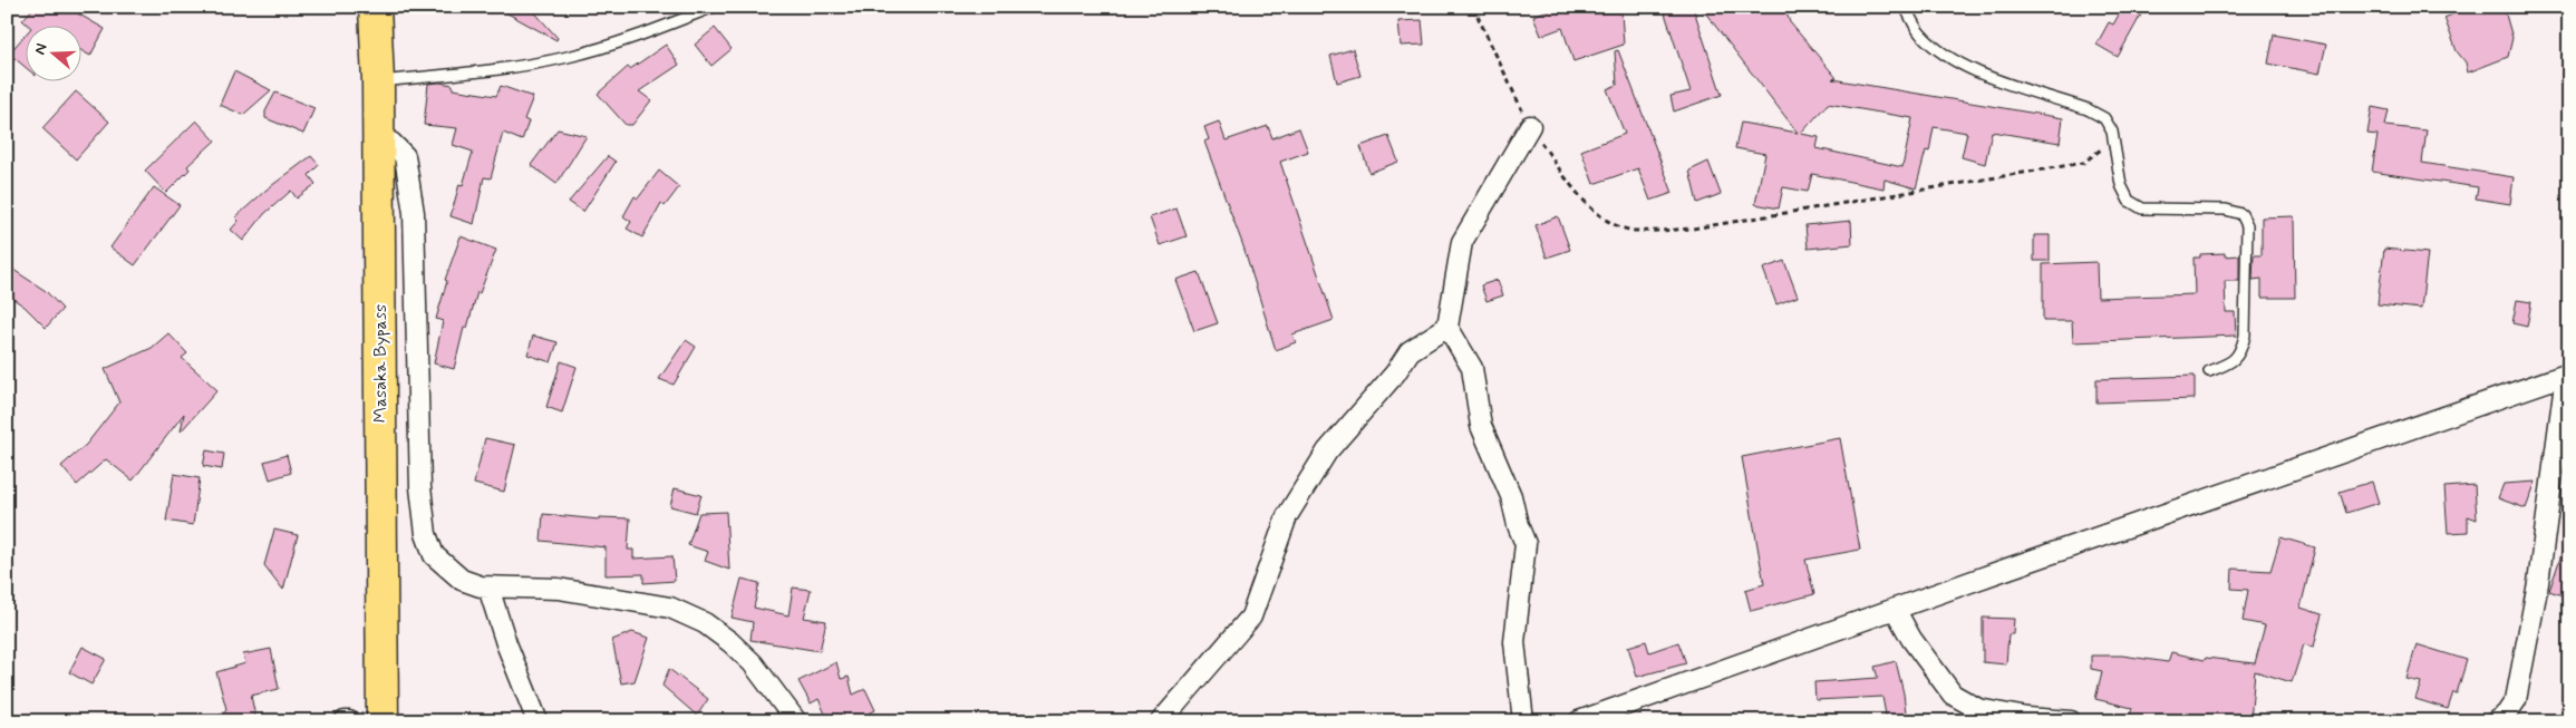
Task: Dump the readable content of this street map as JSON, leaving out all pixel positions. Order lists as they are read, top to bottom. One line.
{"streets":{"highway":["Masaka Bypass"]},"north":"left"}
